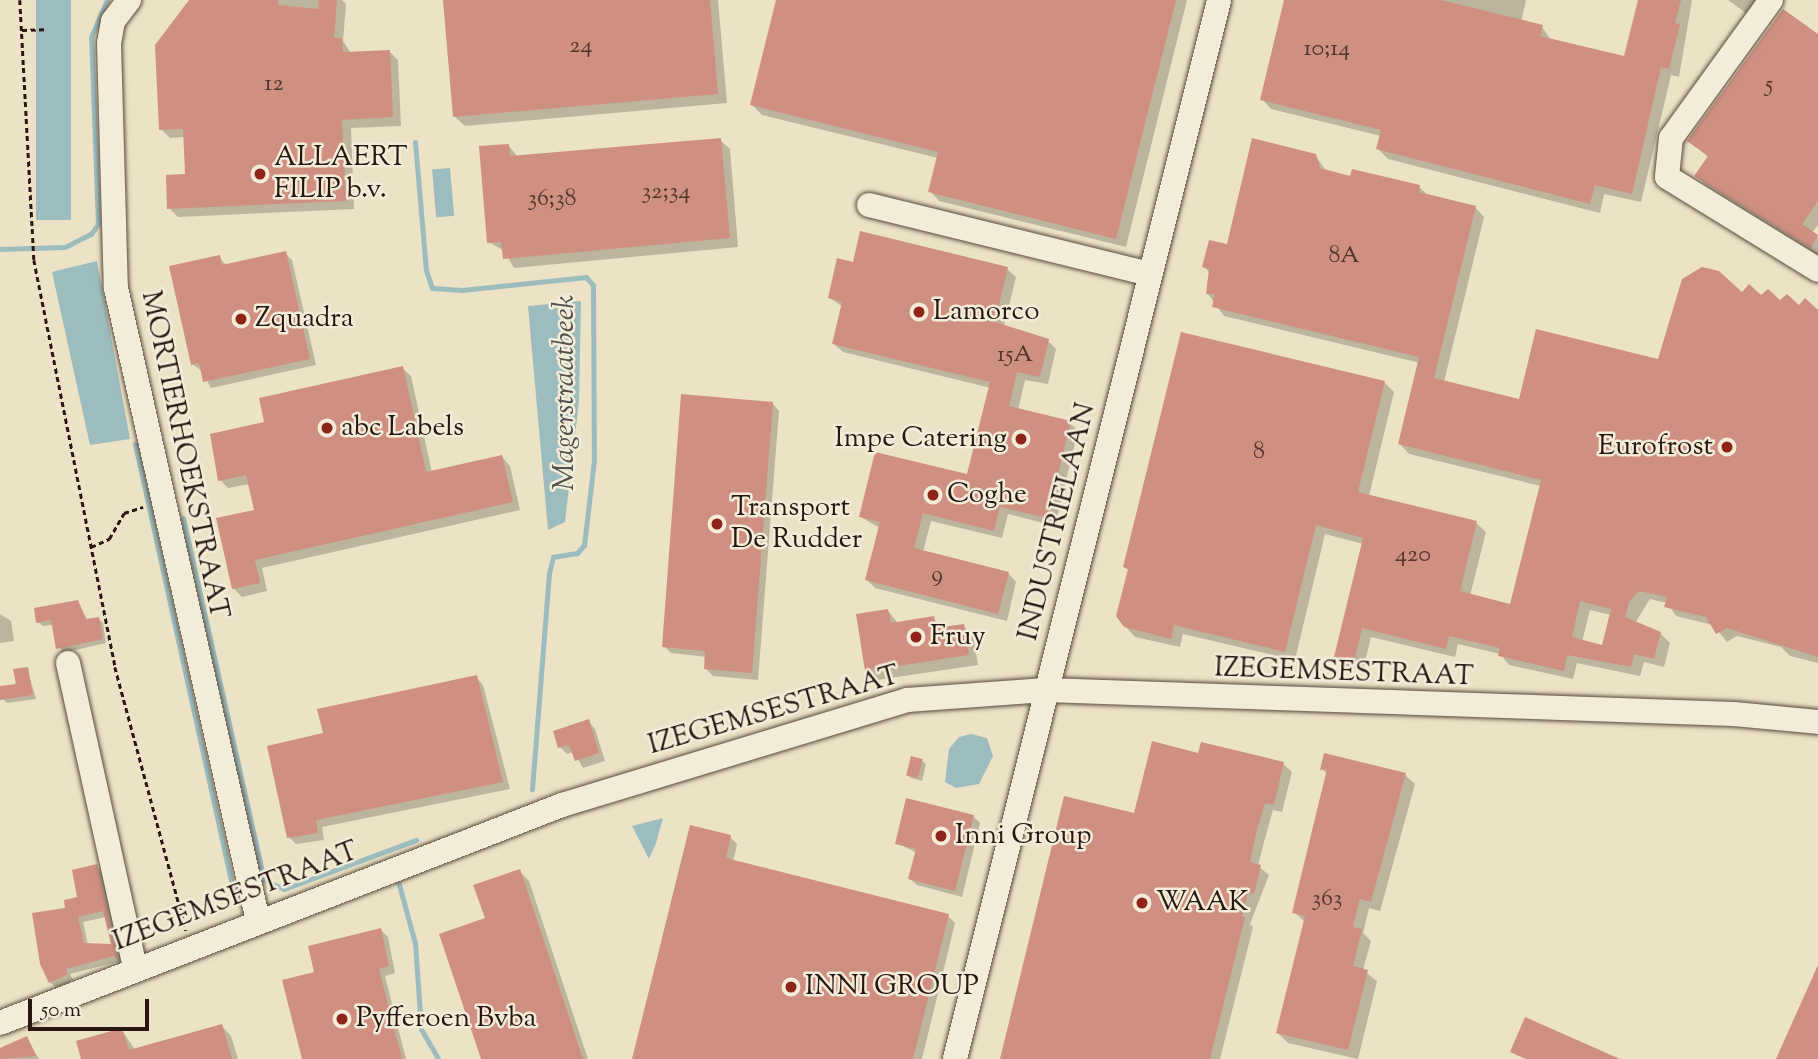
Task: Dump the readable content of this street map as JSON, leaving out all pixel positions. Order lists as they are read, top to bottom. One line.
{"streets":{"street":["MORTIERHOEKSTRAAT","INDUSTRIELAAN","IZEGEMSESTRAAT"]},"crossings":[["MORTIERHOEKSTRAAT","IZEGEMSESTRAAT"],["INDUSTRIELAAN","IZEGEMSESTRAAT"]],"water":["Magerstraatbeek"],"places":["ALLAERT FILIP b.v.","Lamorco","Zquadra","abc Labels","Impe Catering","Eurofrost","Coghe","Transport De Rudder","Fruy","Inni Group","WAAK","INNI GROUP","Pyfferoen Bvba"],"house_numbers":["24","10;14","12","5","32;34","36;38","8A","15A","8","420","9","363"],"scale_bar":"50 m"}
